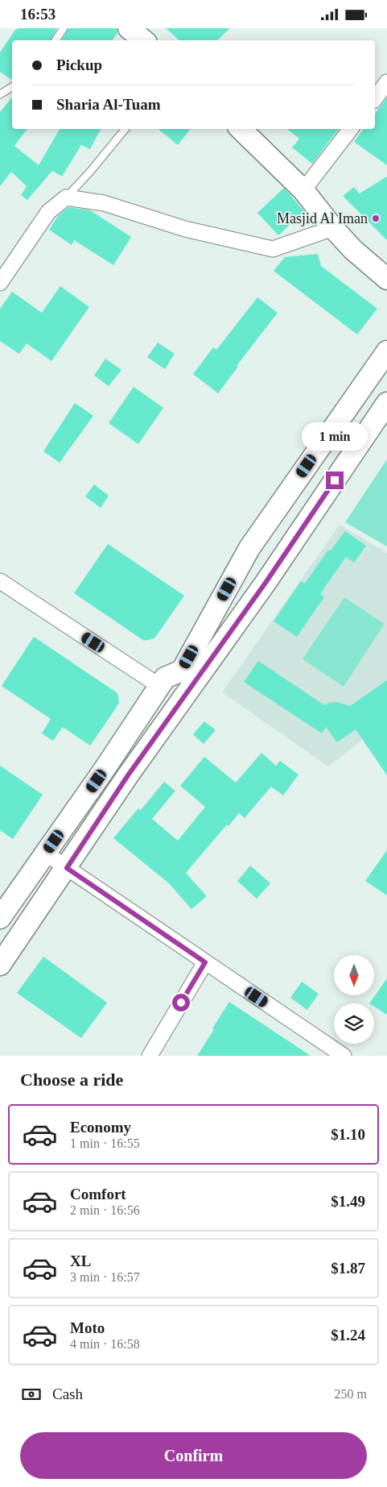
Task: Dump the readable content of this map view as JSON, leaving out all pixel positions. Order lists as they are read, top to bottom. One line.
{"places":["Masjid Al Iman"],"north":"bottom","page":{"status":"16:53","banner":["Pickup","Sharia Al-Tuam"],"bubble":"1 min","heading":"Choose a ride","list":[{"name":"Economy","note":"1 min · 16:55","value":"$1.10"},{"name":"Comfort","note":"2 min · 16:56","value":"$1.49"},{"name":"XL","note":"3 min · 16:57","value":"$1.87"},{"name":"Moto","note":"4 min · 16:58","value":"$1.24"}],"pay":["Cash","250 m"],"buttons":"Confirm"}}
